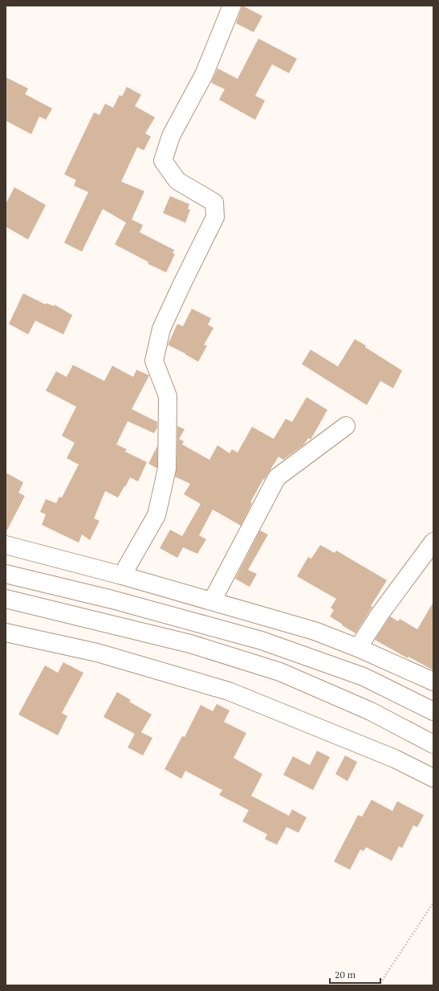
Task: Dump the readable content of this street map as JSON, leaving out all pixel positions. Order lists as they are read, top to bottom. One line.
{"scale_bar":"20 m"}
